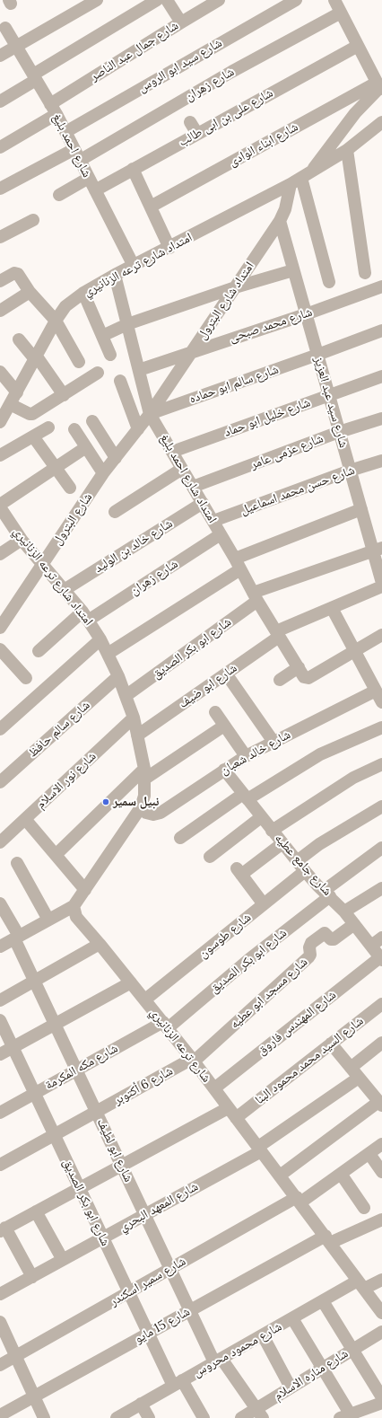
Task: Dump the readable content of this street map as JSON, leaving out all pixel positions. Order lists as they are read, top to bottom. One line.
{"streets":{"street":["شارع جمال عبد الناصر","شارع سيد ابو الروس","شارع زهران","شارع على بن ابى طالب","شارع ابناء الوادى","شارع احمد بليغ","امتداد شارع ترعه الزنانيري","امتداد شارع البترول","شارع محمد صبحى","شارع سالم ابو حماده","شارع سيد عبد العزيز","شارع خليل ابو حماد","شارع عزمى عامر","امتداد شارع احمد بليغ","شارع حسن محمد اسماعيل","شارع البترول","شارع خالد بن الوليد","شارع ابو بكر الصديق","شارع ابو ضيف","شارع سالم حافظ","شارع خالد شعبان","شارع نور الاسلام","شارع جامع عطيه","شارع طوسون","شارع مسجد ابو عطيه","شارع المهندس فاروق","شارع ترعه الزنانيري","شارع السيد محمد محمود البنا","شارع مكه المكرمة","شارع 6 أكتوبر","شارع ابو لطيف","شارع المعهد البحري","شارع سمير اسكندر","شارع 15 مايو","شارع محمود محروس","شارع مناره الاسلام"]},"crossings":[["شارع جمال عبد الناصر","شارع احمد بليغ"],["شارع سيد ابو الروس","شارع احمد بليغ"],["شارع زهران","شارع احمد بليغ"],["شارع زهران","امتداد شارع ترعه الزنانيري"],["شارع زهران","امتداد شارع احمد بليغ"],["شارع على بن ابى طالب","شارع احمد بليغ"],["شارع ابناء الوادى","امتداد شارع ترعه الزنانيري"],["شارع احمد بليغ","امتداد شارع ترعه الزنانيري"],["امتداد شارع ترعه الزنانيري","امتداد شارع البترول"],["امتداد شارع ترعه الزنانيري","امتداد شارع احمد بليغ"],["امتداد شارع ترعه الزنانيري","شارع البترول"],["امتداد شارع ترعه الزنانيري","شارع خالد بن الوليد"],["امتداد شارع ترعه الزنانيري","شارع ابو بكر الصديق"],["امتداد شارع ترعه الزنانيري","شارع ابو ضيف"],["امتداد شارع ترعه الزنانيري","شارع سالم حافظ"],["امتداد شارع ترعه الزنانيري","شارع نور الاسلام"],["امتداد شارع البترول","شارع محمد صبحى"],["امتداد شارع البترول","شارع سالم ابو حماده"],["امتداد شارع البترول","شارع سيد عبد العزيز"],["امتداد شارع البترول","امتداد شارع احمد بليغ"],["امتداد شارع البترول","شارع البترول"],["شارع محمد صبحى","شارع سيد عبد العزيز"],["شارع محمد صبحى","امتداد شارع احمد بليغ"],["شارع سالم ابو حماده","شارع سيد عبد العزيز"],["شارع سالم ابو حماده","امتداد شارع احمد بليغ"],["شارع سالم ابو حماده","شارع البترول"],["شارع سيد عبد العزيز","شارع خليل ابو حماد"],["شارع سيد عبد العزيز","شارع عزمى عامر"],["شارع سيد عبد العزيز","شارع حسن محمد اسماعيل"],["شارع سيد عبد العزيز","شارع ابو بكر الصديق"],["شارع خليل ابو حماد","امتداد شارع احمد بليغ"],["شارع عزمى عامر","امتداد شارع احمد بليغ"],["امتداد شارع احمد بليغ","شارع حسن محمد اسماعيل"],["امتداد شارع احمد بليغ","شارع البترول"],["امتداد شارع احمد بليغ","شارع خالد بن الوليد"],["امتداد شارع احمد بليغ","شارع ابو بكر الصديق"],["امتداد شارع احمد بليغ","شارع ابو ضيف"],["شارع ابو بكر الصديق","شارع جامع عطيه"],["شارع ابو بكر الصديق","شارع ترعه الزنانيري"],["شارع ابو بكر الصديق","شارع مكه المكرمة"],["شارع ابو بكر الصديق","شارع 6 أكتوبر"],["شارع ابو بكر الصديق","شارع المعهد البحري"],["شارع ابو بكر الصديق","شارع سمير اسكندر"],["شارع ابو بكر الصديق","شارع 15 مايو"],["شارع ابو بكر الصديق","شارع محمود محروس"],["شارع خالد شعبان","شارع جامع عطيه"],["شارع جامع عطيه","شارع طوسون"],["شارع جامع عطيه","شارع مسجد ابو عطيه"],["شارع جامع عطيه","شارع المهندس فاروق"],["شارع طوسون","شارع ترعه الزنانيري"],["شارع مسجد ابو عطيه","شارع ترعه الزنانيري"],["شارع مسجد ابو عطيه","شارع 6 أكتوبر"],["شارع المهندس فاروق","شارع ترعه الزنانيري"],["شارع ترعه الزنانيري","شارع السيد محمد محمود البنا"],["شارع ترعه الزنانيري","شارع مكه المكرمة"],["شارع ترعه الزنانيري","شارع 6 أكتوبر"],["شارع ترعه الزنانيري","شارع المعهد البحري"],["شارع ترعه الزنانيري","شارع سمير اسكندر"],["شارع ترعه الزنانيري","شارع 15 مايو"],["شارع ترعه الزنانيري","شارع محمود محروس"],["شارع مكه المكرمة","شارع ابو لطيف"],["شارع 6 أكتوبر","شارع ابو لطيف"],["شارع ابو لطيف","شارع المعهد البحري"],["شارع ابو لطيف","شارع سمير اسكندر"],["شارع ابو لطيف","شارع 15 مايو"],["شارع ابو لطيف","شارع محمود محروس"],["شارع ابو لطيف","شارع مناره الاسلام"]],"places":["نبيل سمير"]}
